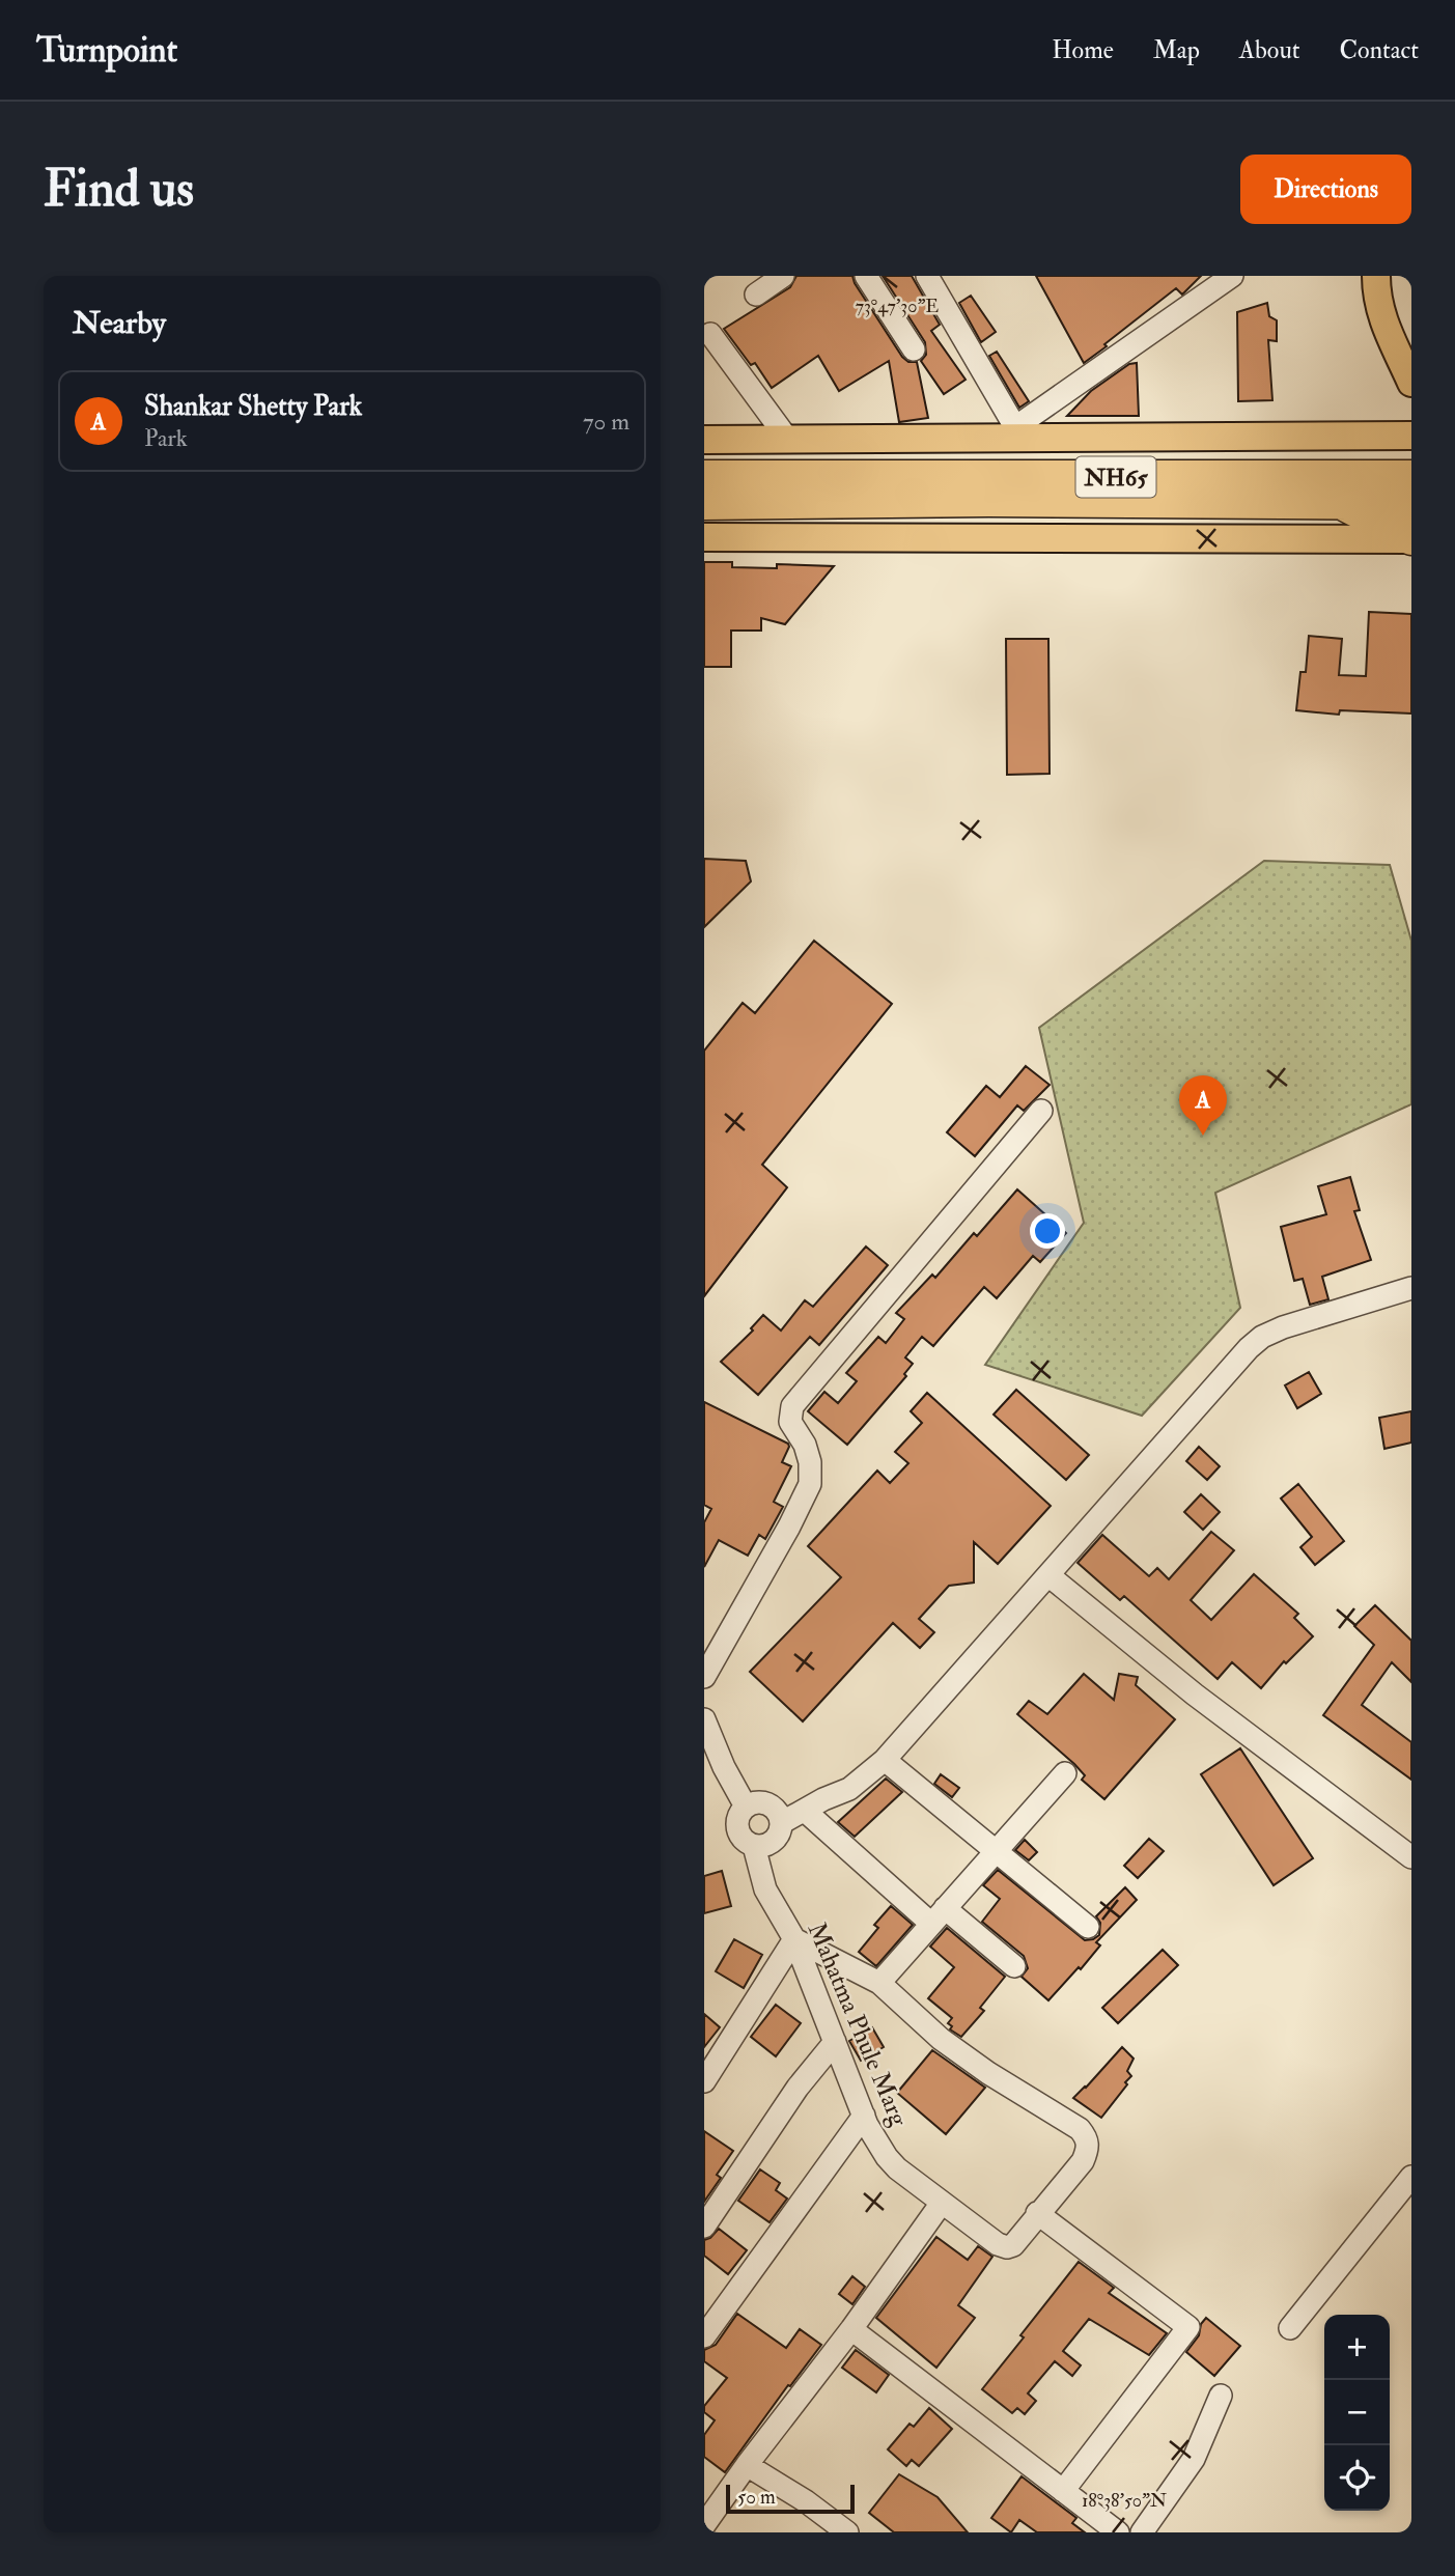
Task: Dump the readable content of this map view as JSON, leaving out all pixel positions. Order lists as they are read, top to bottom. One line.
{"streets":{"highway":["NH65"],"street":["Mahatma Phule Marg"]},"scale_bar":"50 m","page":{"header":"Turnpoint","nav":["Home","Map","About","Contact"],"buttons":"Directions","title":"Find us","heading":"Nearby","list":[{"mark":"A","name":"Shankar Shetty Park","note":"Park","value":"70 m"}],"pins":"A","map_buttons":["+","−"],"scale":"50 m"},"coordinates":["73°47'30\"E","18°38'50\"N"]}
